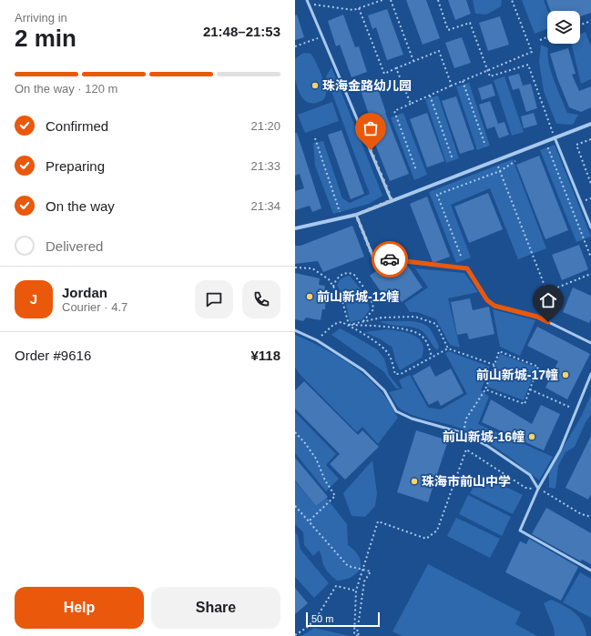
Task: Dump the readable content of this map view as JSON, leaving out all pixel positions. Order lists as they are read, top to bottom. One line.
{"places":["珠海金路幼儿园","前山新城-12幢","前山新城-17幢","前山新城-16幢","珠海市前山中学"],"scale_bar":"50 m","page":{"heading":["2 min","Arriving in","21:48–21:53"],"panel":["Jordan","Courier · 4.7","Order #9616","¥118"],"bar":"On the way · 120 m","list":[["Confirmed","21:20"],["Preparing","21:33"],["On the way","21:34"],"Delivered"],"round":"J","buttons":["Help","Share"],"scale":"50 m"}}
